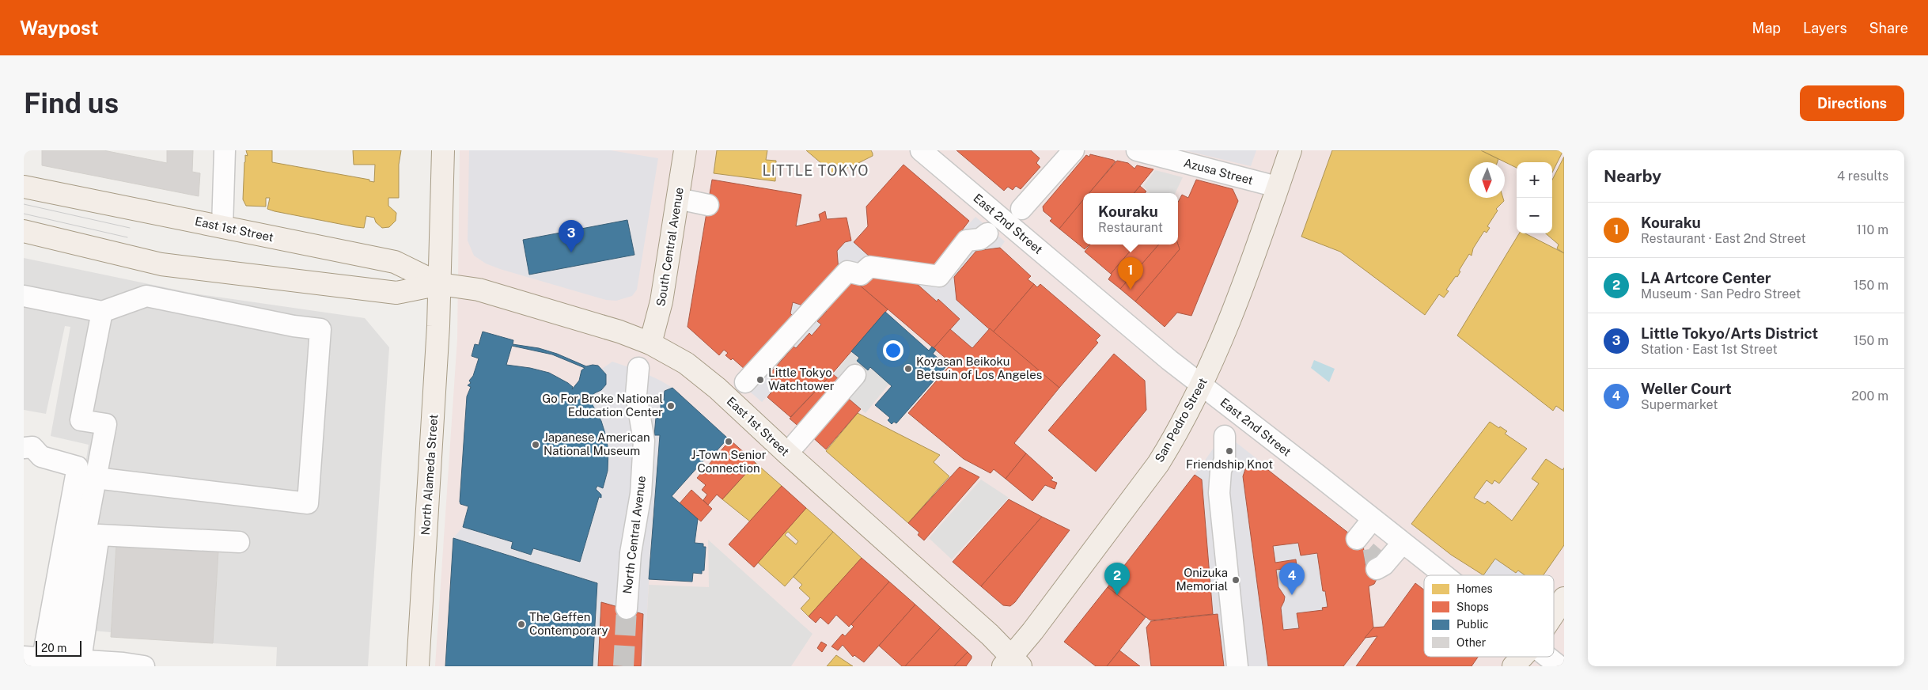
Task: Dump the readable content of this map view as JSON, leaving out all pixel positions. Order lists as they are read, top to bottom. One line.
{"streets":{"main road":["East 1st Street","South Central Avenue","San Pedro Street","North Alameda Street"],"street":["Azusa Street","East 2nd Street","North Central Avenue"]},"crossings":[["Azusa Street","San Pedro Street"],["East 2nd Street","San Pedro Street"],["East 1st Street","South Central Avenue"],["East 1st Street","San Pedro Street"],["East 1st Street","North Alameda Street"]],"districts":["LITTLE TOKYO"],"places":["Koyasan Beikoku Betsuin of Los Angeles","Little Tokyo Watchtower","Go For Broke National Education Center","J-Town Senior Connection","Japanese American National Museum","Friendship Knot","Onizuka Memorial","The Geffen Contemporary"],"legend":["Homes","Shops","Public","Other"],"scale_bar":"20 m","north":"bottom","page":{"header":"Waypost","nav":["Map","Layers","Share"],"buttons":"Directions","title":"Find us","heading":["Nearby","4 results"],"map_buttons":["+","−"],"popup":["Kouraku","Restaurant"],"list":[{"mark":"1","name":"Kouraku","note":"Restaurant · East 2nd Street","value":"110 m"},{"mark":"2","name":"LA Artcore Center","note":"Museum · San Pedro Street","value":"150 m"},{"mark":"3","name":"Little Tokyo/Arts District","note":"Station · East 1st Street","value":"150 m"},{"mark":"4","name":"Weller Court","note":"Supermarket","value":"200 m"}],"pins":["3","1","2","4"],"scale":"20 m"}}
